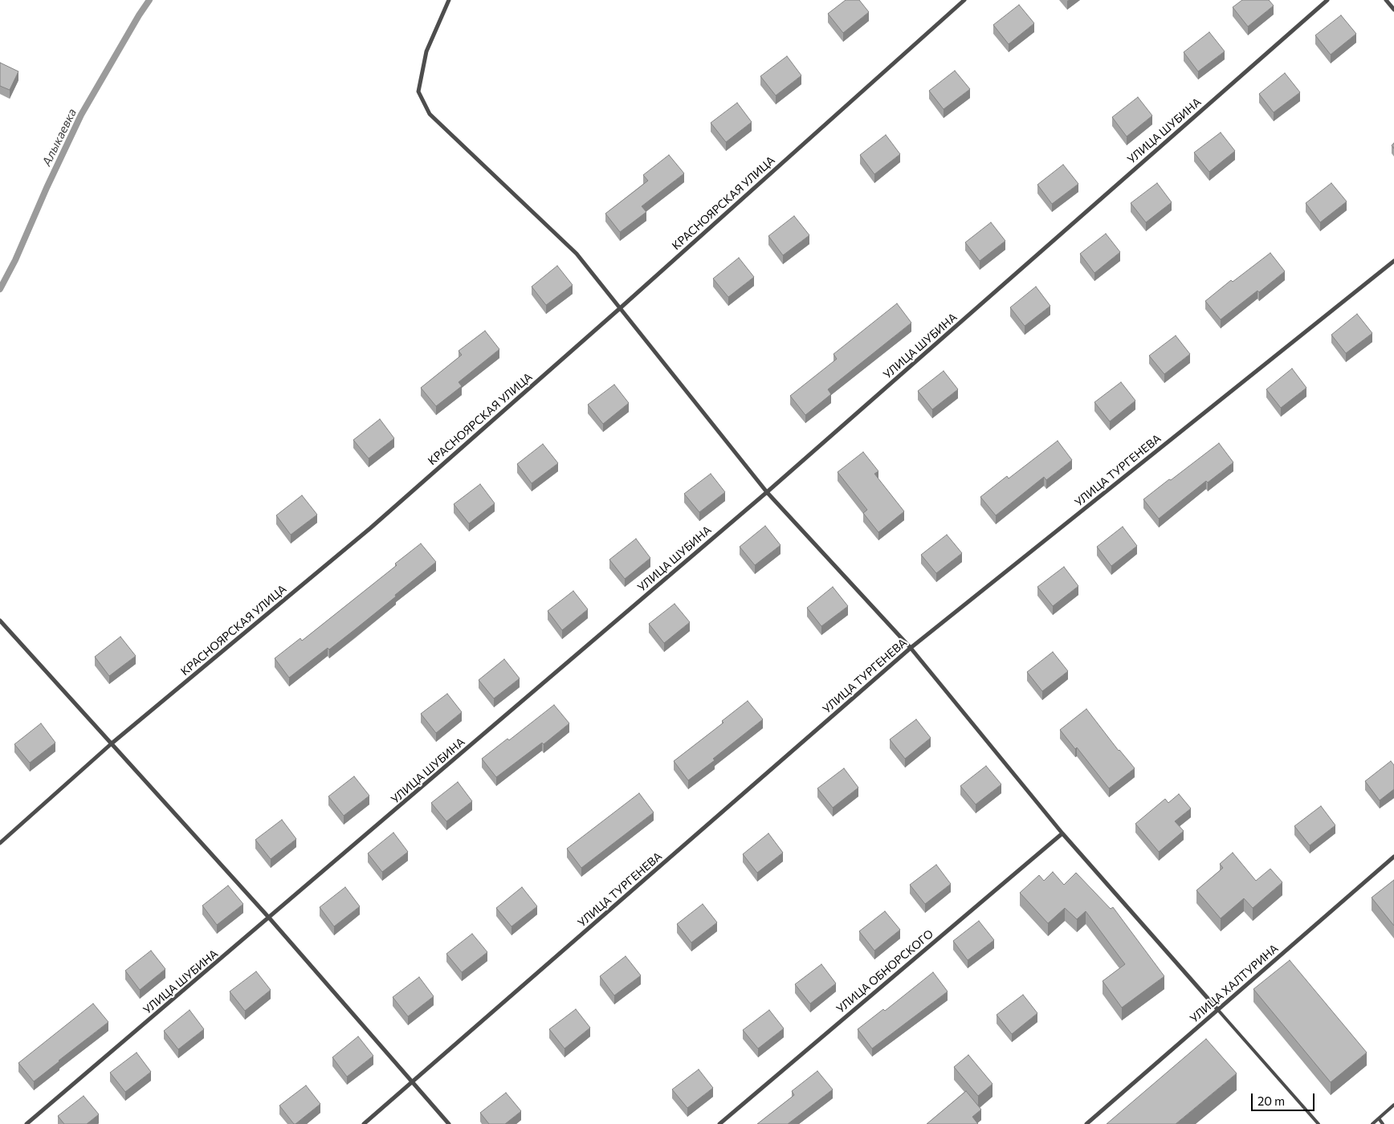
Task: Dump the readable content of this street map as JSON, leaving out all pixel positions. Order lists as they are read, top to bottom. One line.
{"streets":{"street":["УЛИЦА ШУБИНА","КРАСНОЯРСКАЯ УЛИЦА","УЛИЦА ТУРГЕНЕВА","УЛИЦА ОБНОРСКОГО","УЛИЦА ХАЛТУРИНА"]},"water":["Алыкаевка"],"scale_bar":"20 m"}
